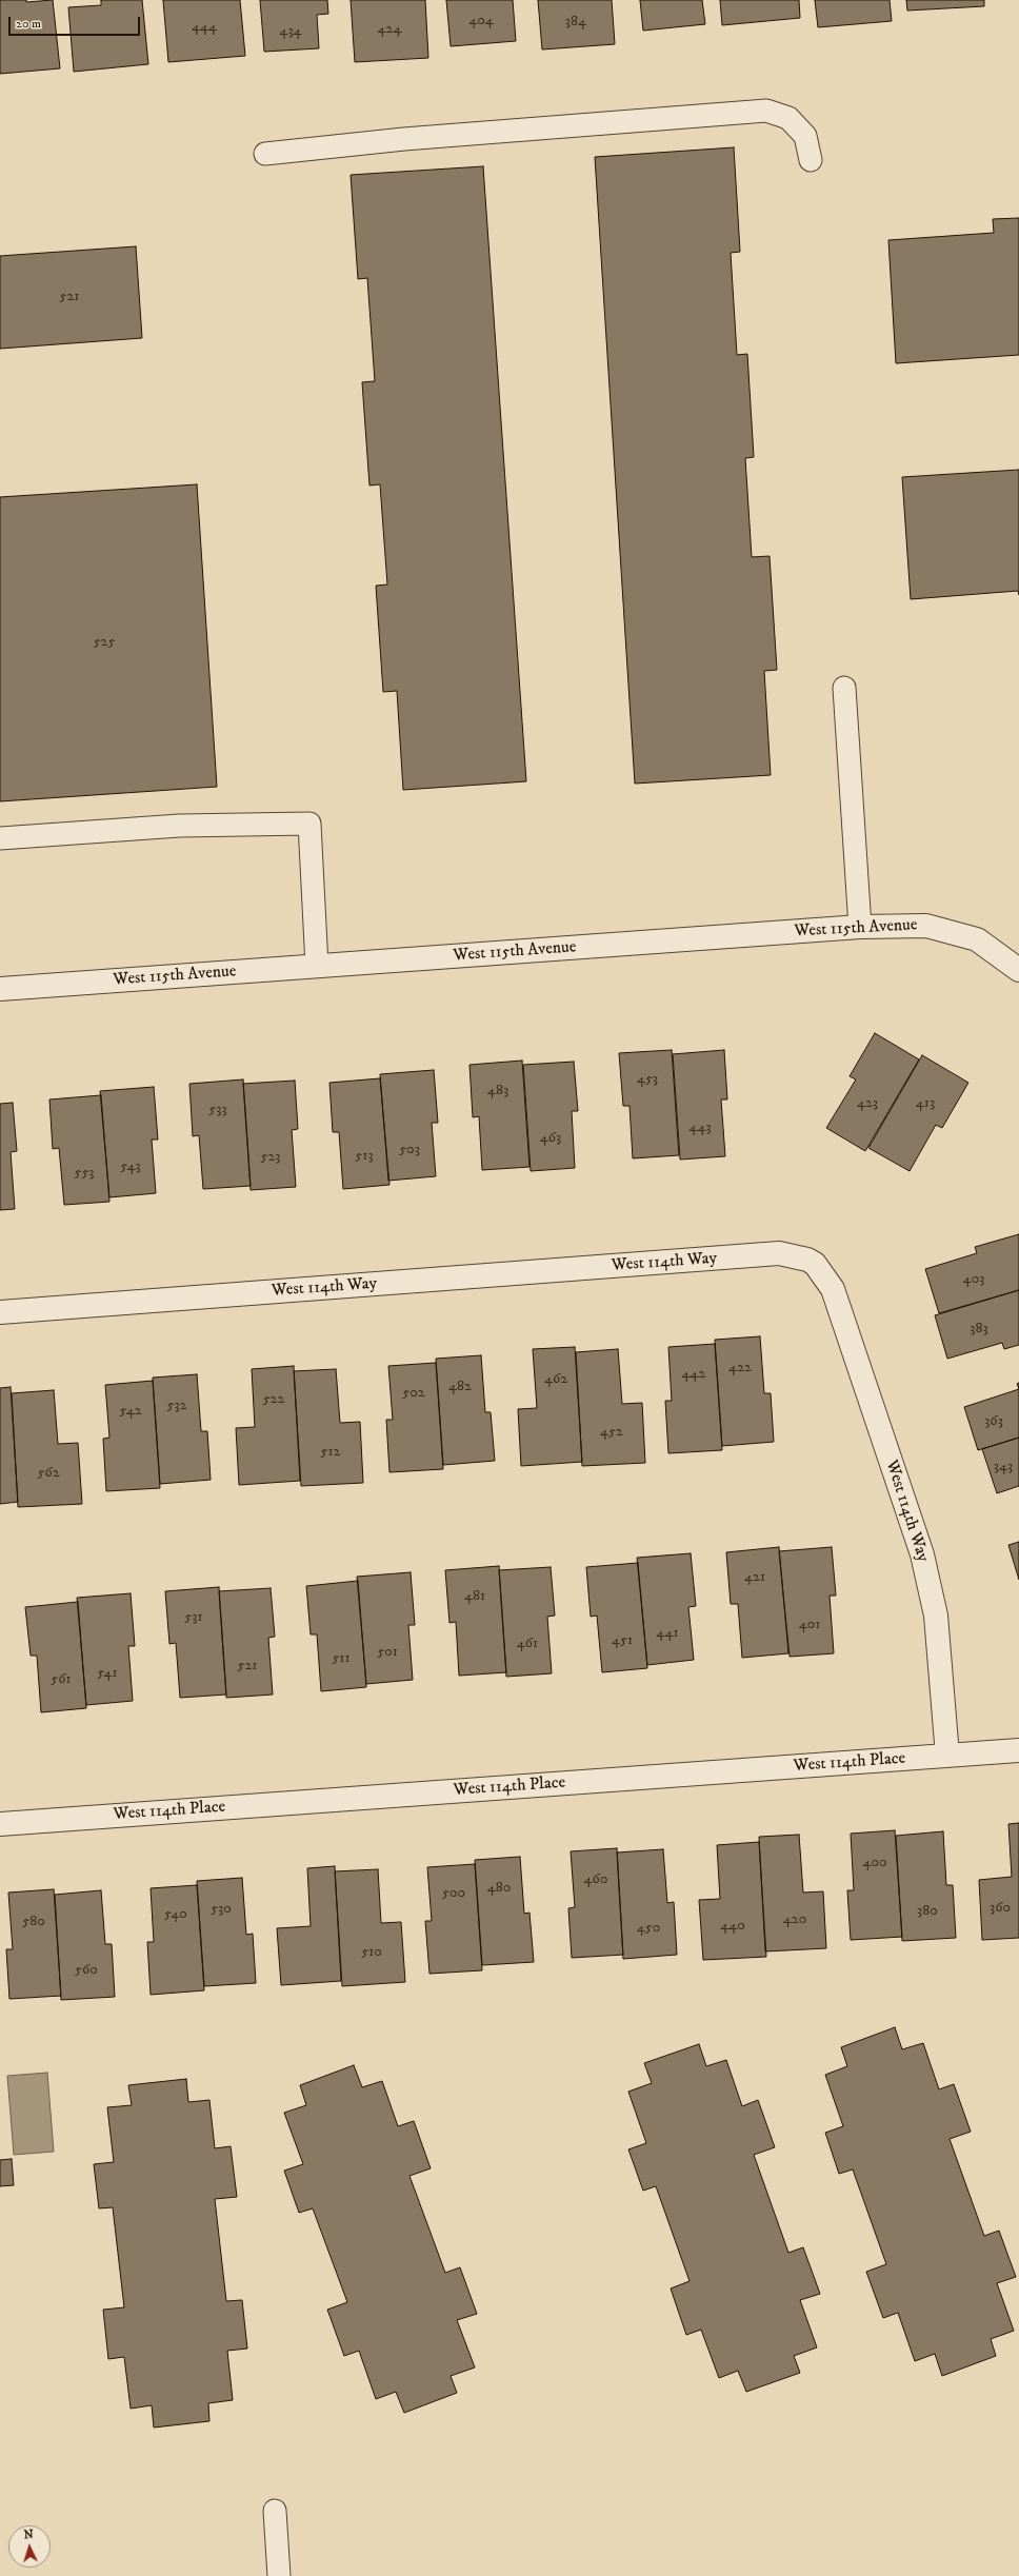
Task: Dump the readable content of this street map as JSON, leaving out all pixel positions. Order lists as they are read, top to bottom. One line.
{"streets":{"street":["West 115th Avenue","West 114th Way","West 114th Place"]},"crossings":[["West 114th Way","West 114th Place"]],"house_numbers":["404","384","444","424","434","521","525","453","483","423","413","533","443","463","503","513","523","543","553","403","383","422","442","462","482","502","522","532","542","363","452","512","343","562","421","481","531","401","441","451","461","501","511","521","541","561","400","460","480","500","360","530","380","540","420","580","440","450","510","560"],"scale_bar":"20 m","north":"top"}
